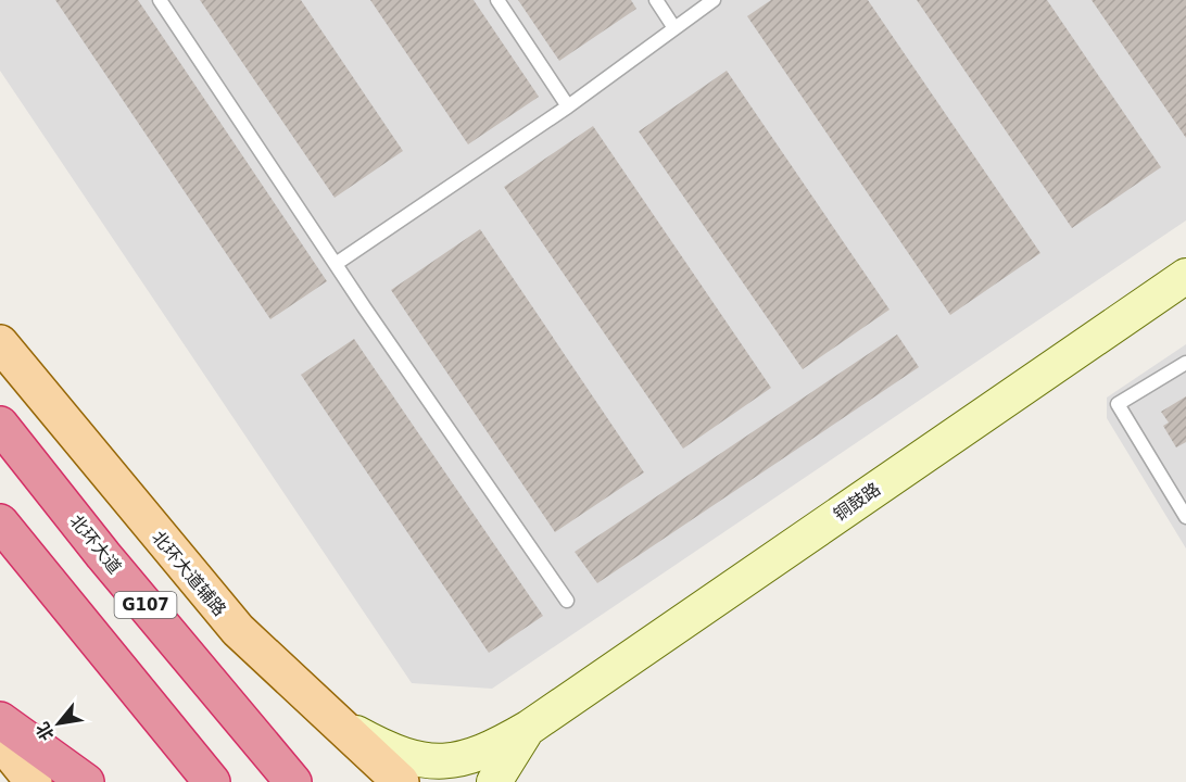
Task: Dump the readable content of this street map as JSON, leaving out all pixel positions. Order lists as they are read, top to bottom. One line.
{"streets":{"highway":["北环大道","G107"],"main road":["铜鼓路","北环大道辅路"]},"crossings":[["铜鼓路","北环大道辅路"]],"north":"bottom left"}
